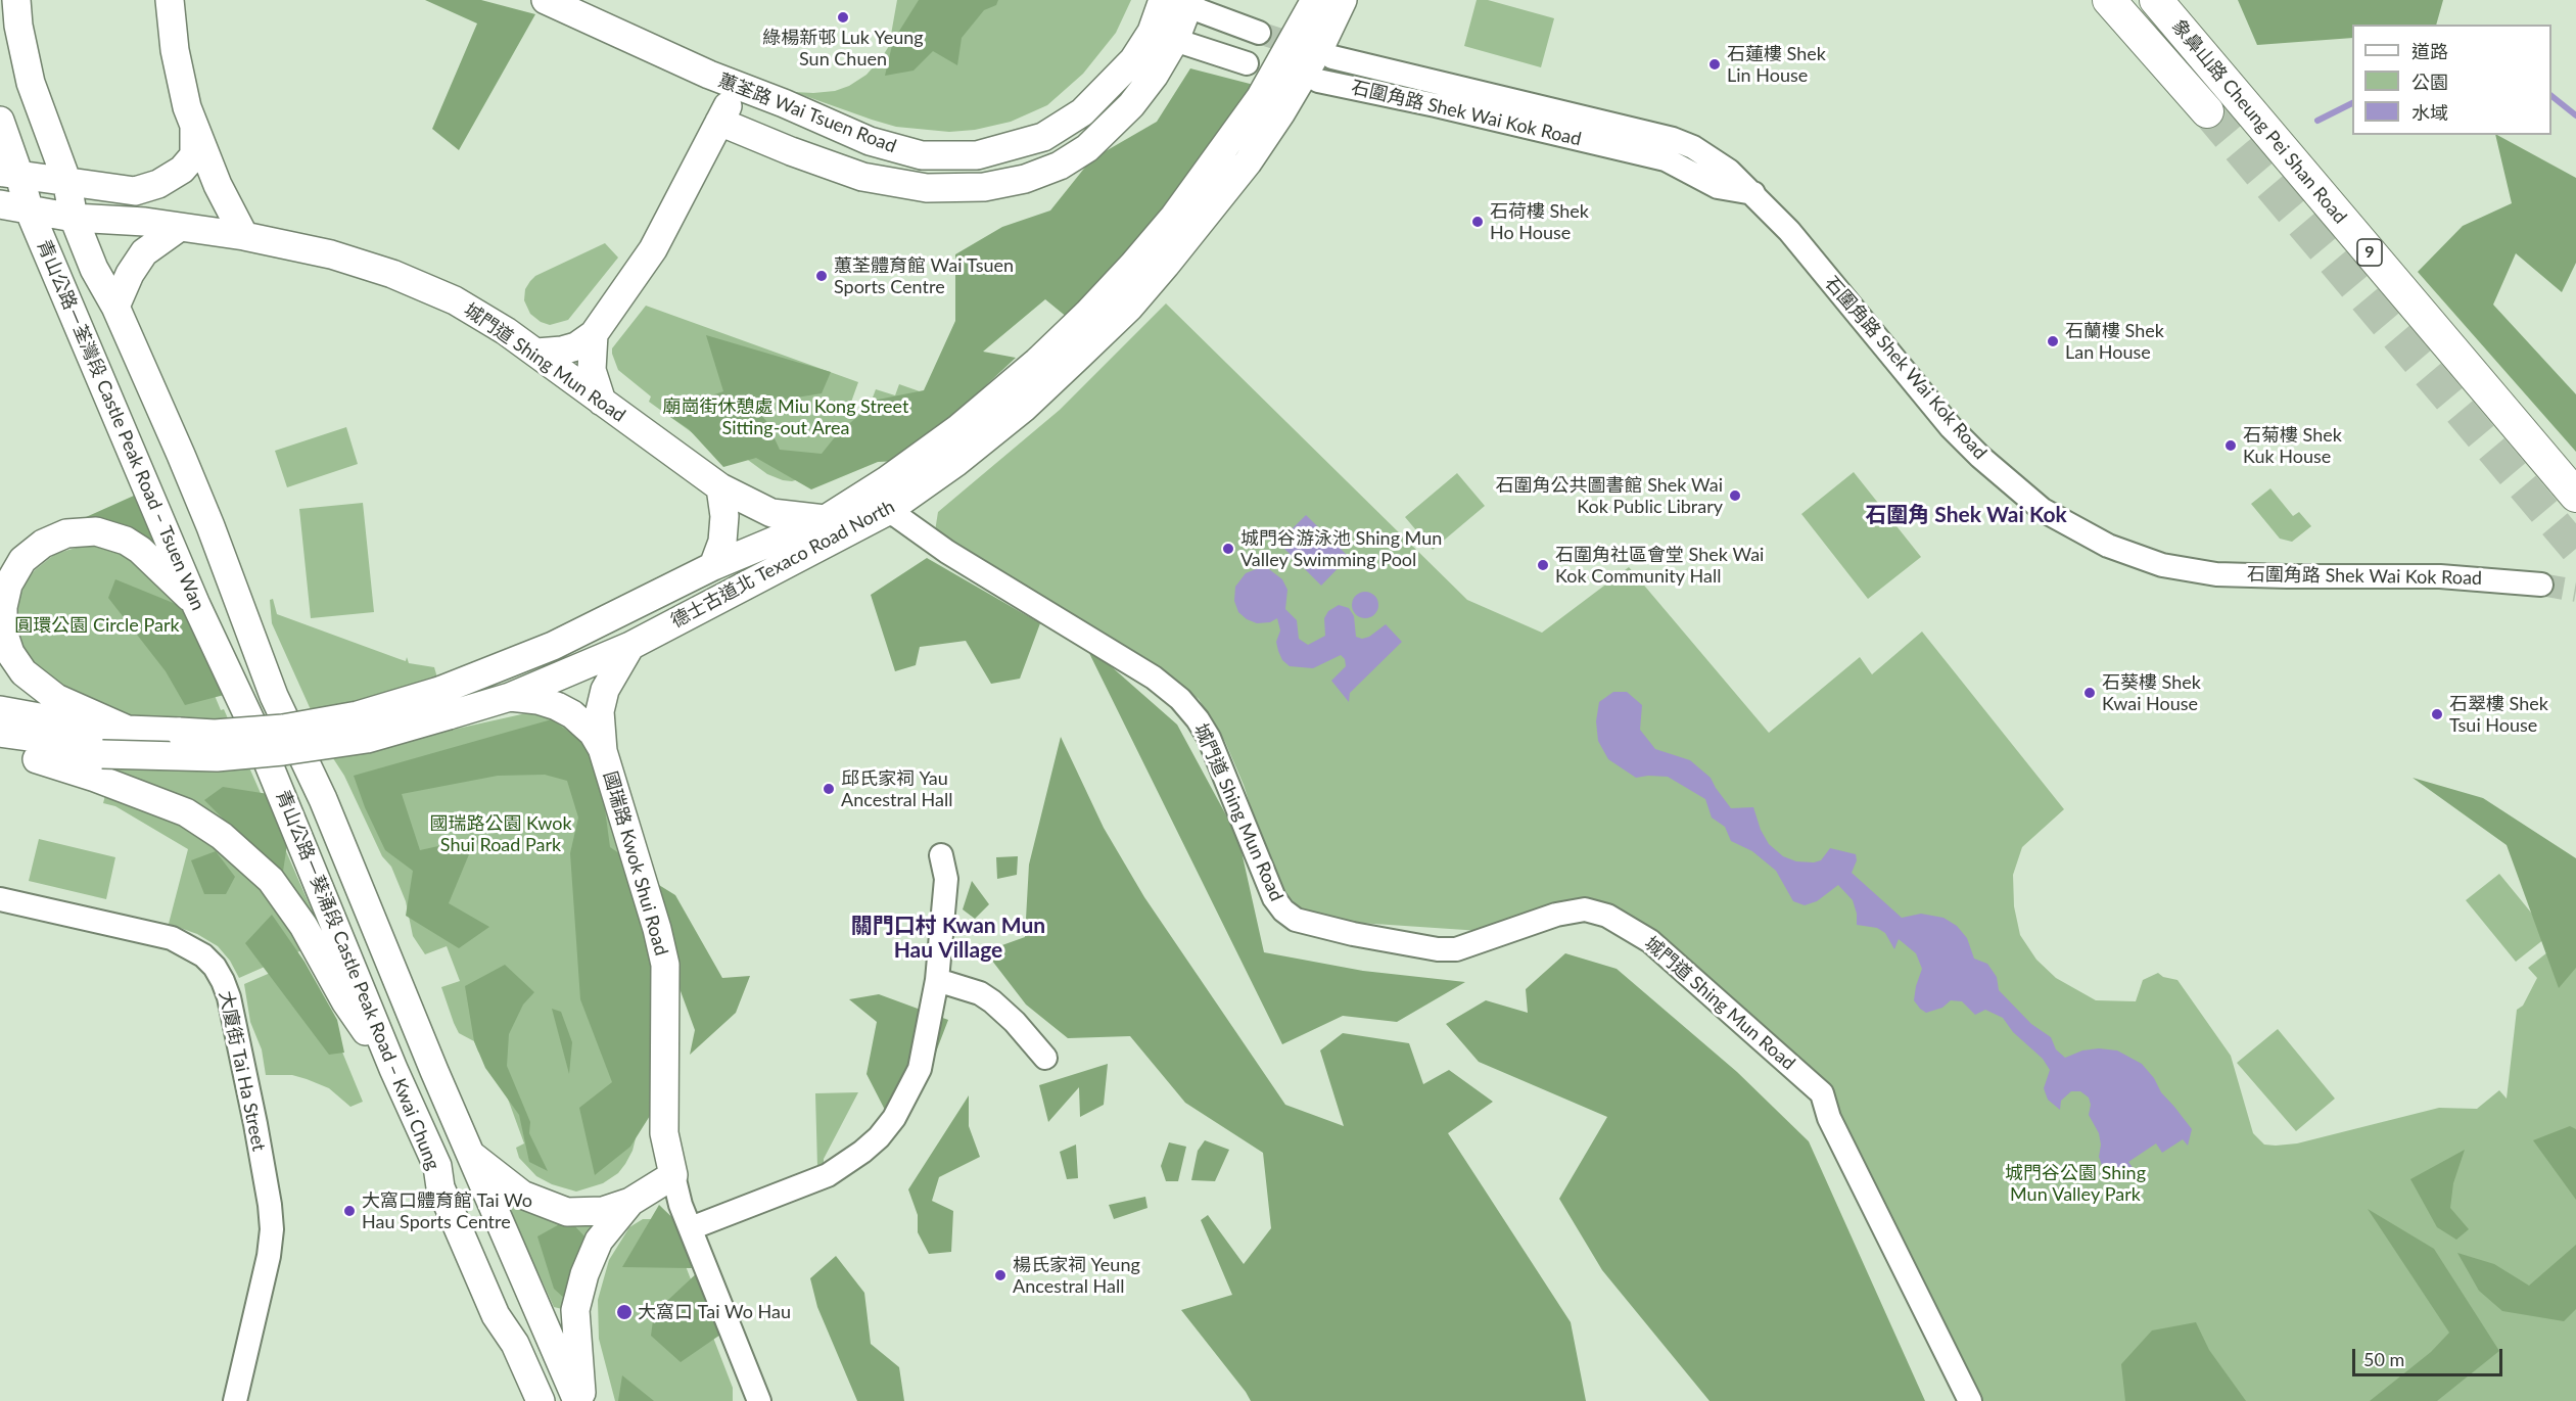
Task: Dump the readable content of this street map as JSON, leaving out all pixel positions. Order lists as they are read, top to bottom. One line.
{"streets":{"highway":["象鼻山路 Cheung Pei Shan Road","9"],"main road":["蕙荃路 Wai Tsuen Road","城門道 Shing Mun Road","青山公路－荃灣段 Castle Peak Road – Tsuen Wan","德士古道北 Texaco Road North","國瑞路 Kwok Shui Road","青山公路－葵涌段 Castle Peak Road – Kwai Chung"],"street":["石圍角路 Shek Wai Kok Road","大廈街 Tai Ha Street"]},"crossings":[["城門道 Shing Mun Road","青山公路－荃灣段 Castle Peak Road – Tsuen Wan"],["城門道 Shing Mun Road","德士古道北 Texaco Road North"],["青山公路－荃灣段 Castle Peak Road – Tsuen Wan","青山公路－葵涌段 Castle Peak Road – Kwai Chung"],["德士古道北 Texaco Road North","國瑞路 Kwok Shui Road"]],"districts":["石圍角 Shek Wai Kok","關門口村 Kwan Mun Hau Village"],"parks":["廟崗街休憩處 Miu Kong Street Sitting-out Area","圓環公園 Circle Park","國瑞路公園 Kwok Shui Road Park","城門谷公園 Shing Mun Valley Park"],"places":["綠楊新邨 Luk Yeung Sun Chuen","石蓮樓 Shek Lin House","石荷樓 Shek Ho House","蕙荃體育館 Wai Tsuen Sports Centre","石蘭樓 Shek Lan House","石菊樓 Shek Kuk House","石圍角公共圖書館 Shek Wai Kok Public Library","城門谷游泳池 Shing Mun Valley Swimming Pool","石圍角社區會堂 Shek Wai Kok Community Hall","石葵樓 Shek Kwai House","石翠樓 Shek Tsui House","邱氏家祠 Yau Ancestral Hall","大窩口體育館 Tai Wo Hau Sports Centre","楊氏家祠 Yeung Ancestral Hall","大窩口 Tai Wo Hau"],"legend":["道路","公園","水域"],"scale_bar":"50 m"}
